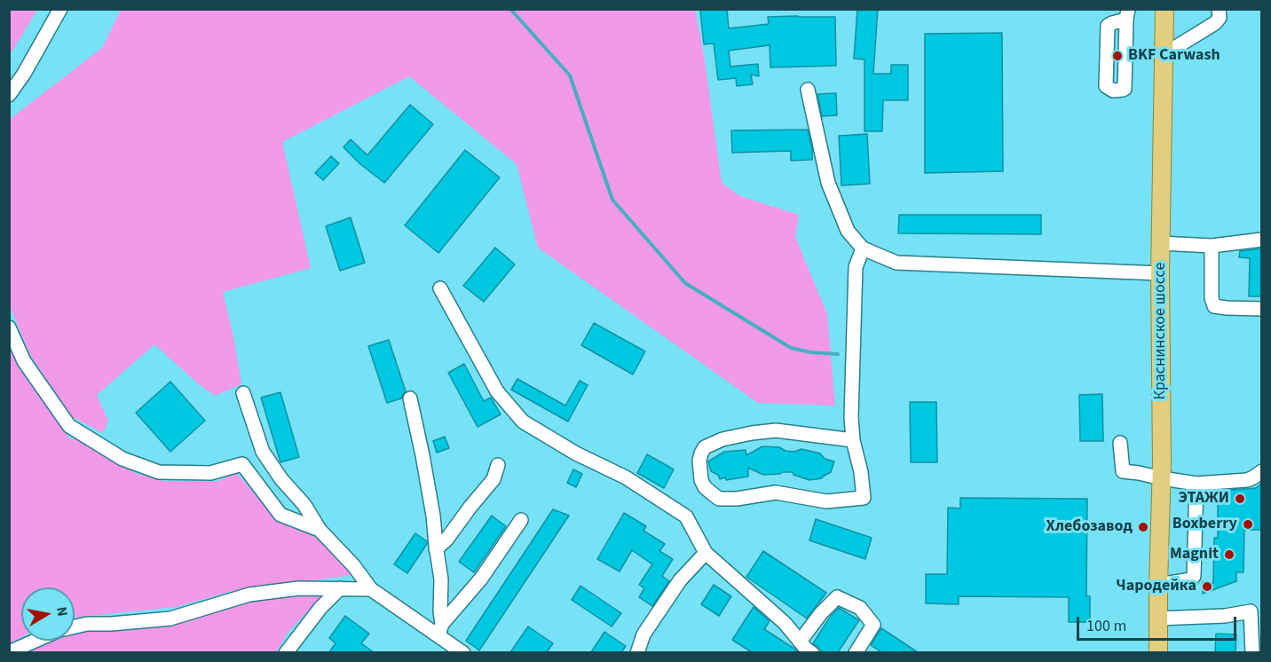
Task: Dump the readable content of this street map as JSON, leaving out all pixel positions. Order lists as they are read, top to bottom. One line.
{"streets":{"main road":["Краснинское шоссе"]},"places":["BKF Carwash","ЭТАЖИ","Boxberry","Хлебозавод","Magnit","Чародейка"],"scale_bar":"100 m","north":"right"}
